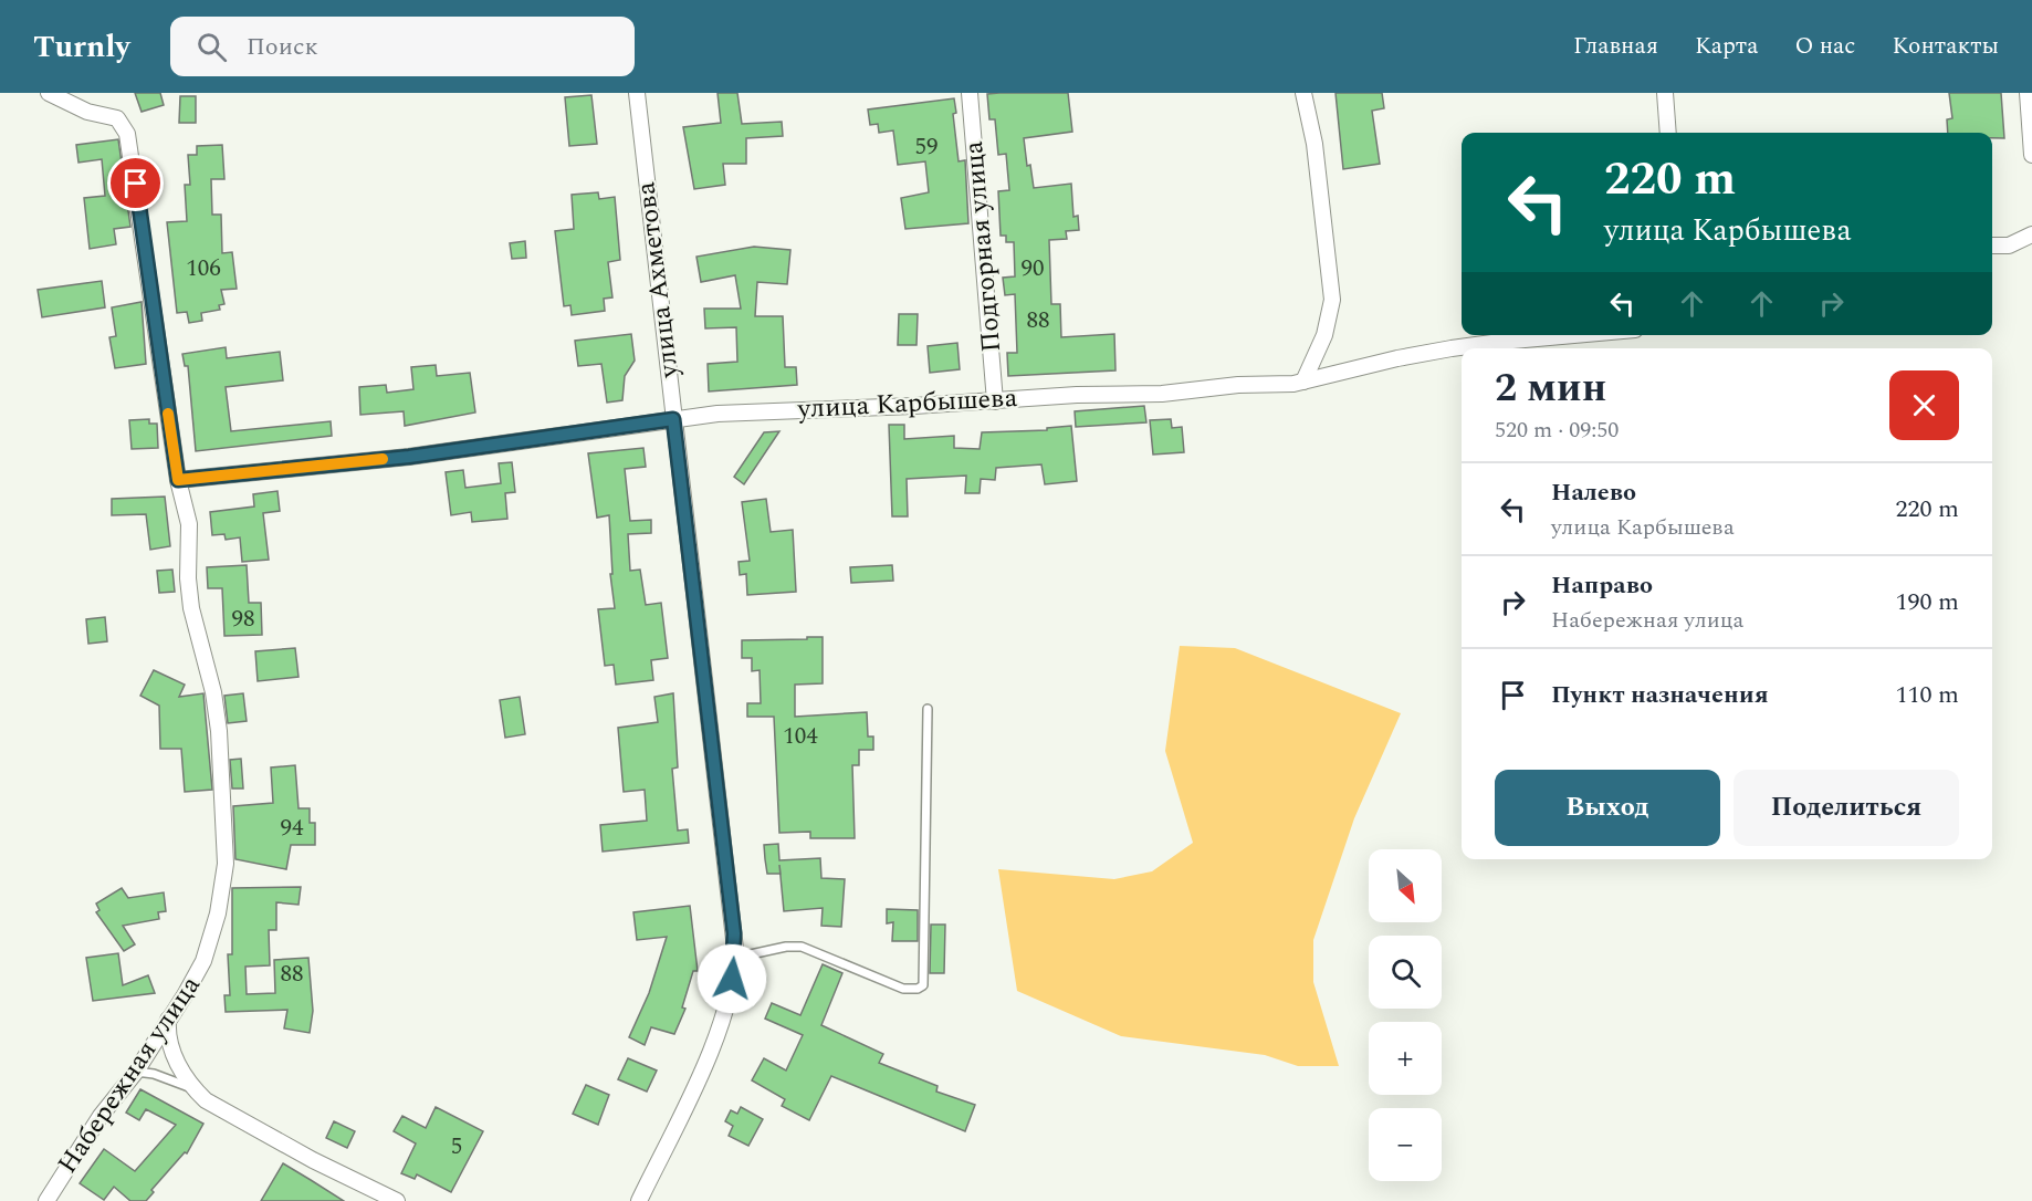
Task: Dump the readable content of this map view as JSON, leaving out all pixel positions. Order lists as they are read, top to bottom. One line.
{"streets":{"street":["Подгорная улица","улица Ахметова","улица Карбышева","Набережная улица"]},"crossings":[["Подгорная улица","улица Карбышева"],["улица Ахметова","улица Карбышева"],["улица Карбышева","Набережная улица"]],"house_numbers":["59","106","90","88","98","104","94","88","5"],"north":"bottom right","page":{"header":"Turnly","search":"Поиск","nav":["Главная","Карта","О нас","Контакты"],"turn":["220 m","улица Карбышева"],"heading":["2 мин","520 m · 09:50"],"list":[{"name":"Налево","note":"улица Карбышева","value":"220 m"},{"name":"Направо","note":"Набережная улица","value":"190 m"},{"name":"Пункт назначения","value":"110 m"}],"buttons":["Выход","Поделиться"],"map_buttons":["+","−"]}}
